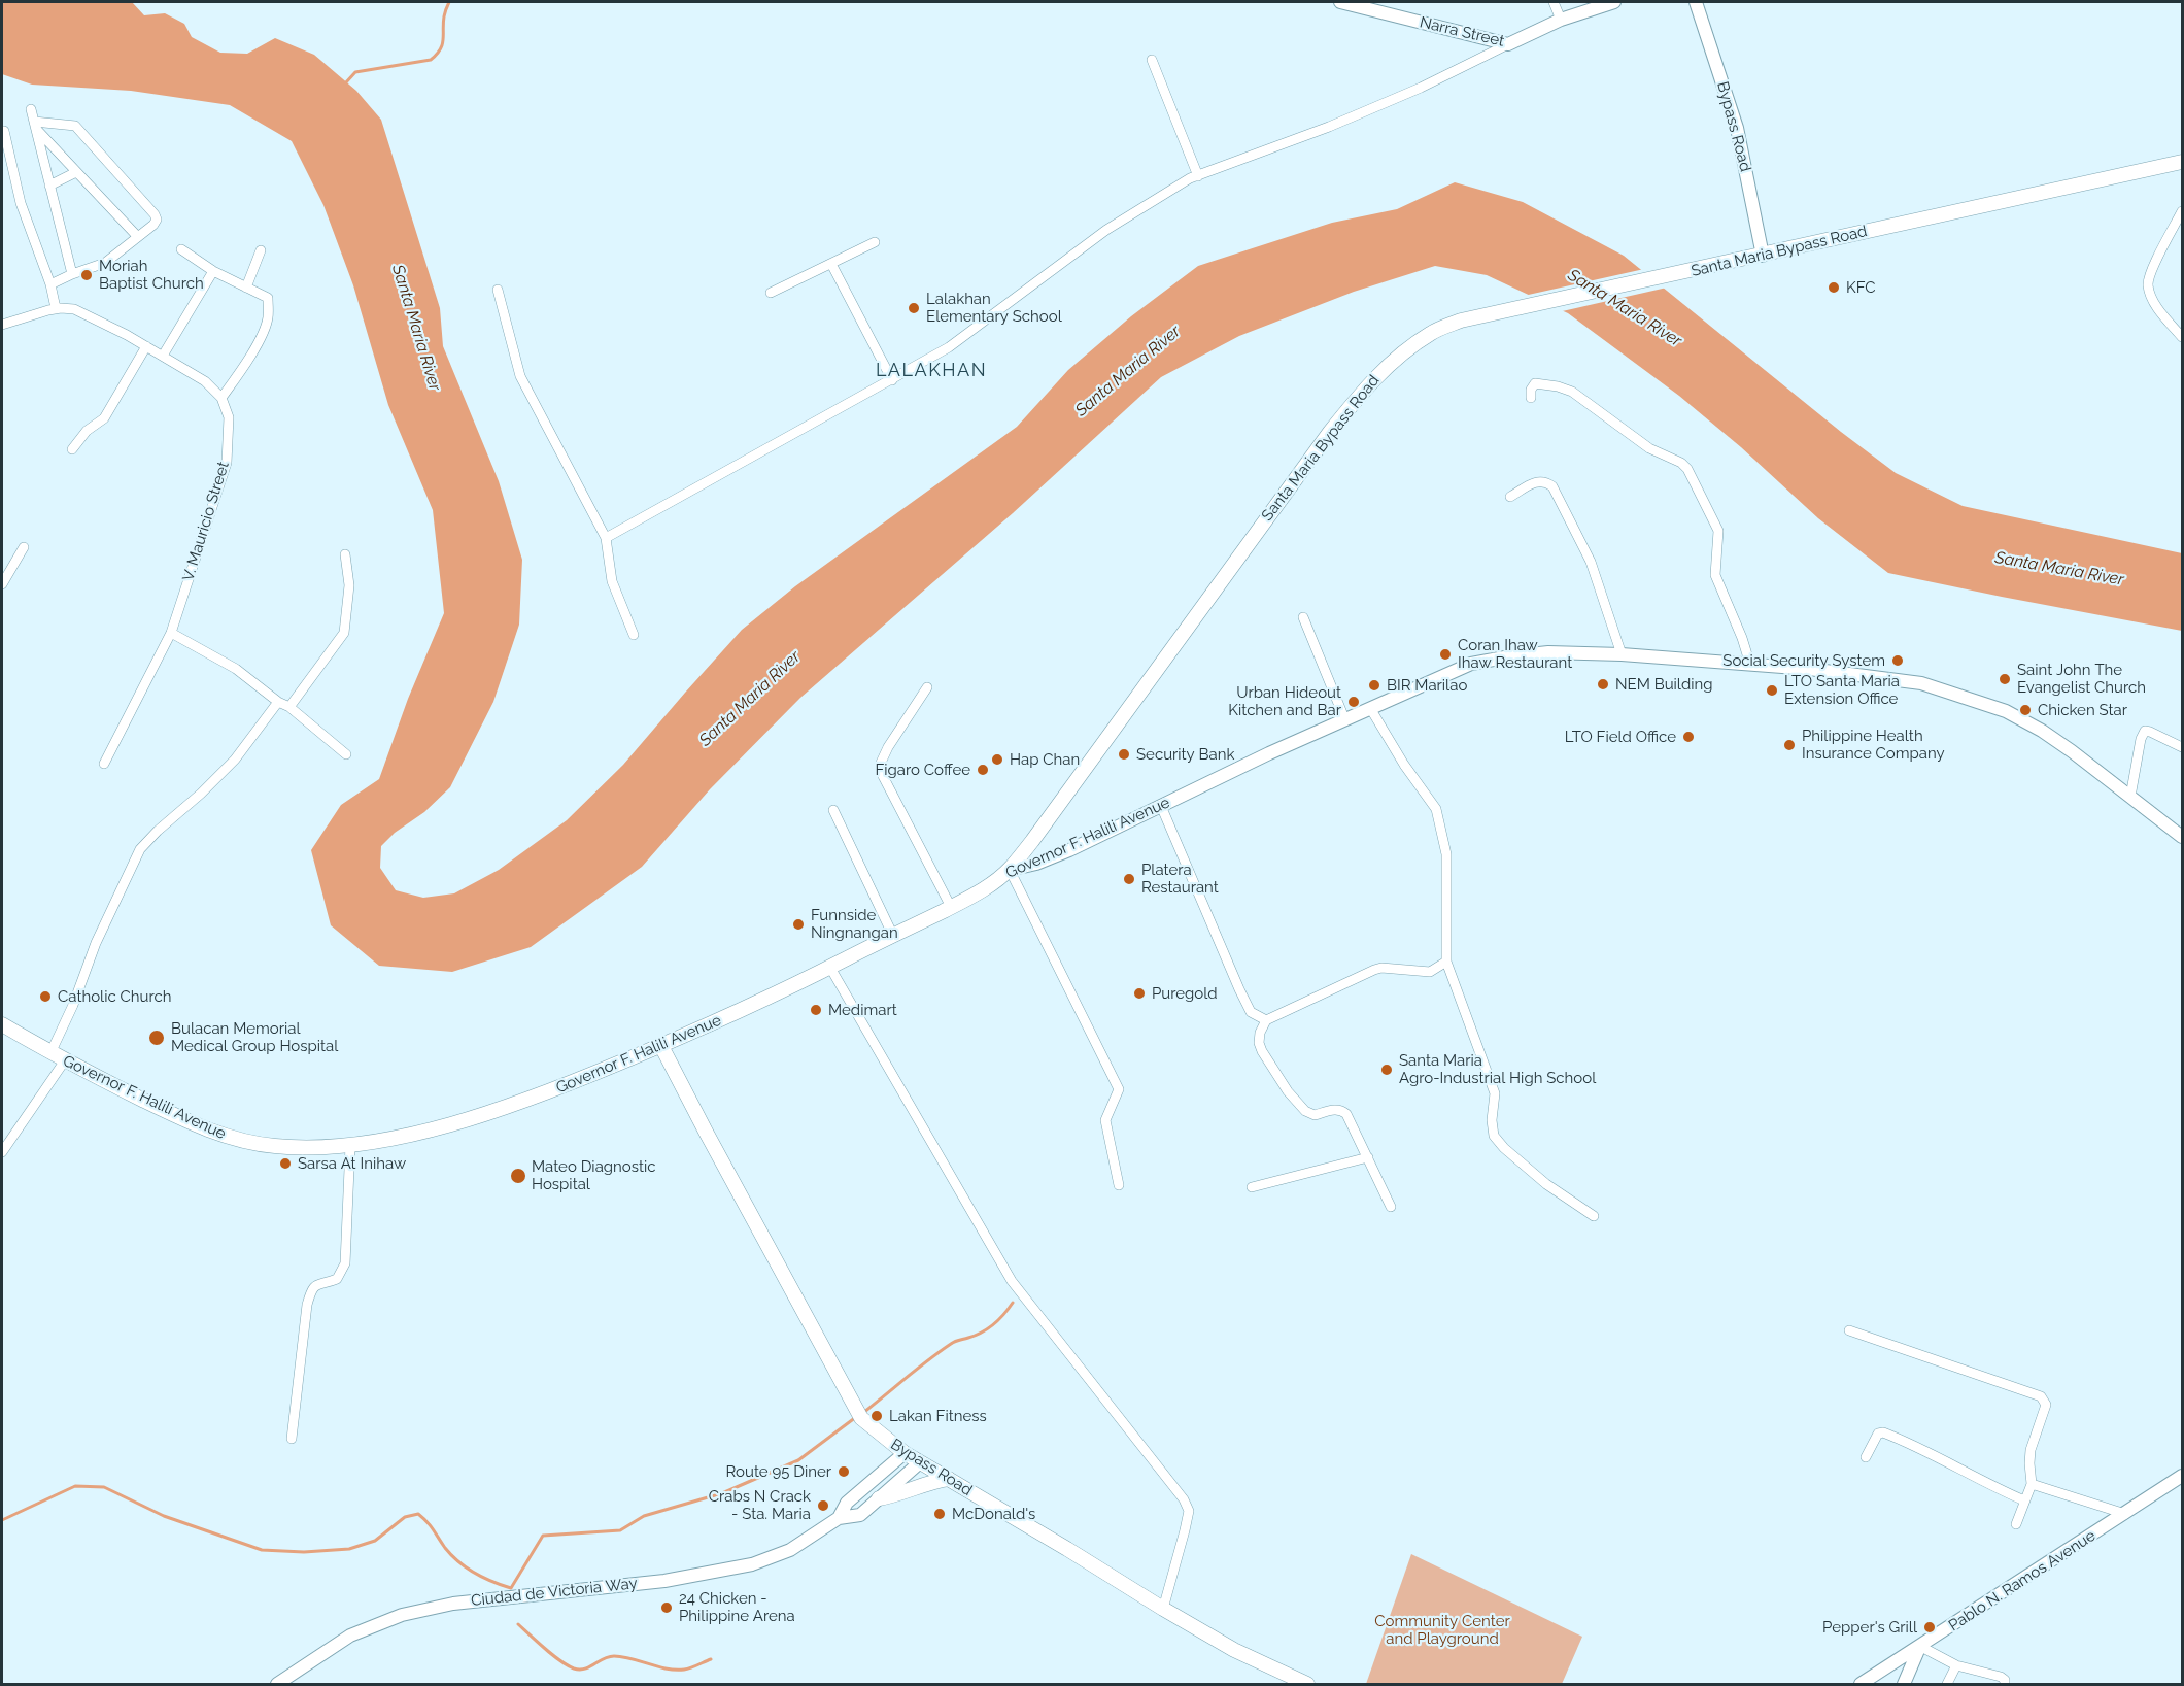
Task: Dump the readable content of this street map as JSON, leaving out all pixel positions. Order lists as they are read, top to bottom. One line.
{"streets":{"main road":["Narra Street","Bypass Road","Santa Maria Bypass Road","Governor F. Halili Avenue","Pablo N. Ramos Avenue","Ciudad de Victoria Way"],"street":["V. Mauricio Street"]},"crossings":[["Bypass Road","Santa Maria Bypass Road"],["Bypass Road","Governor F. Halili Avenue"],["Bypass Road","Ciudad de Victoria Way"],["Santa Maria Bypass Road","Governor F. Halili Avenue"]],"districts":["LALAKHAN"],"water":["Santa Maria River"],"parks":["Community Center and Playground"],"places":["Moriah Baptist Church","KFC","Lalakhan Elementary School","Coran Ihaw Ihaw Restaurant","Social Security System","Saint John The Evangelist Church","NEM Building","BIR Marilao","LTO Santa Maria Extension Office","Urban Hideout Kitchen and Bar","Chicken Star","LTO Field Office","Philippine Health Insurance Company","Security Bank","Hap Chan","Figaro Coffee","Platera Restaurant","Funnside Ningnangan","Puregold","Catholic Church","Medimart","Bulacan Memorial Medical Group Hospital","Santa Maria Agro-Industrial High School","Sarsa At Inihaw","Mateo Diagnostic Hospital","Lakan Fitness","Route 95 Diner","Crabs N Crack - Sta. Maria","McDonald's","24 Chicken - Philippine Arena","Pepper's Grill"]}
